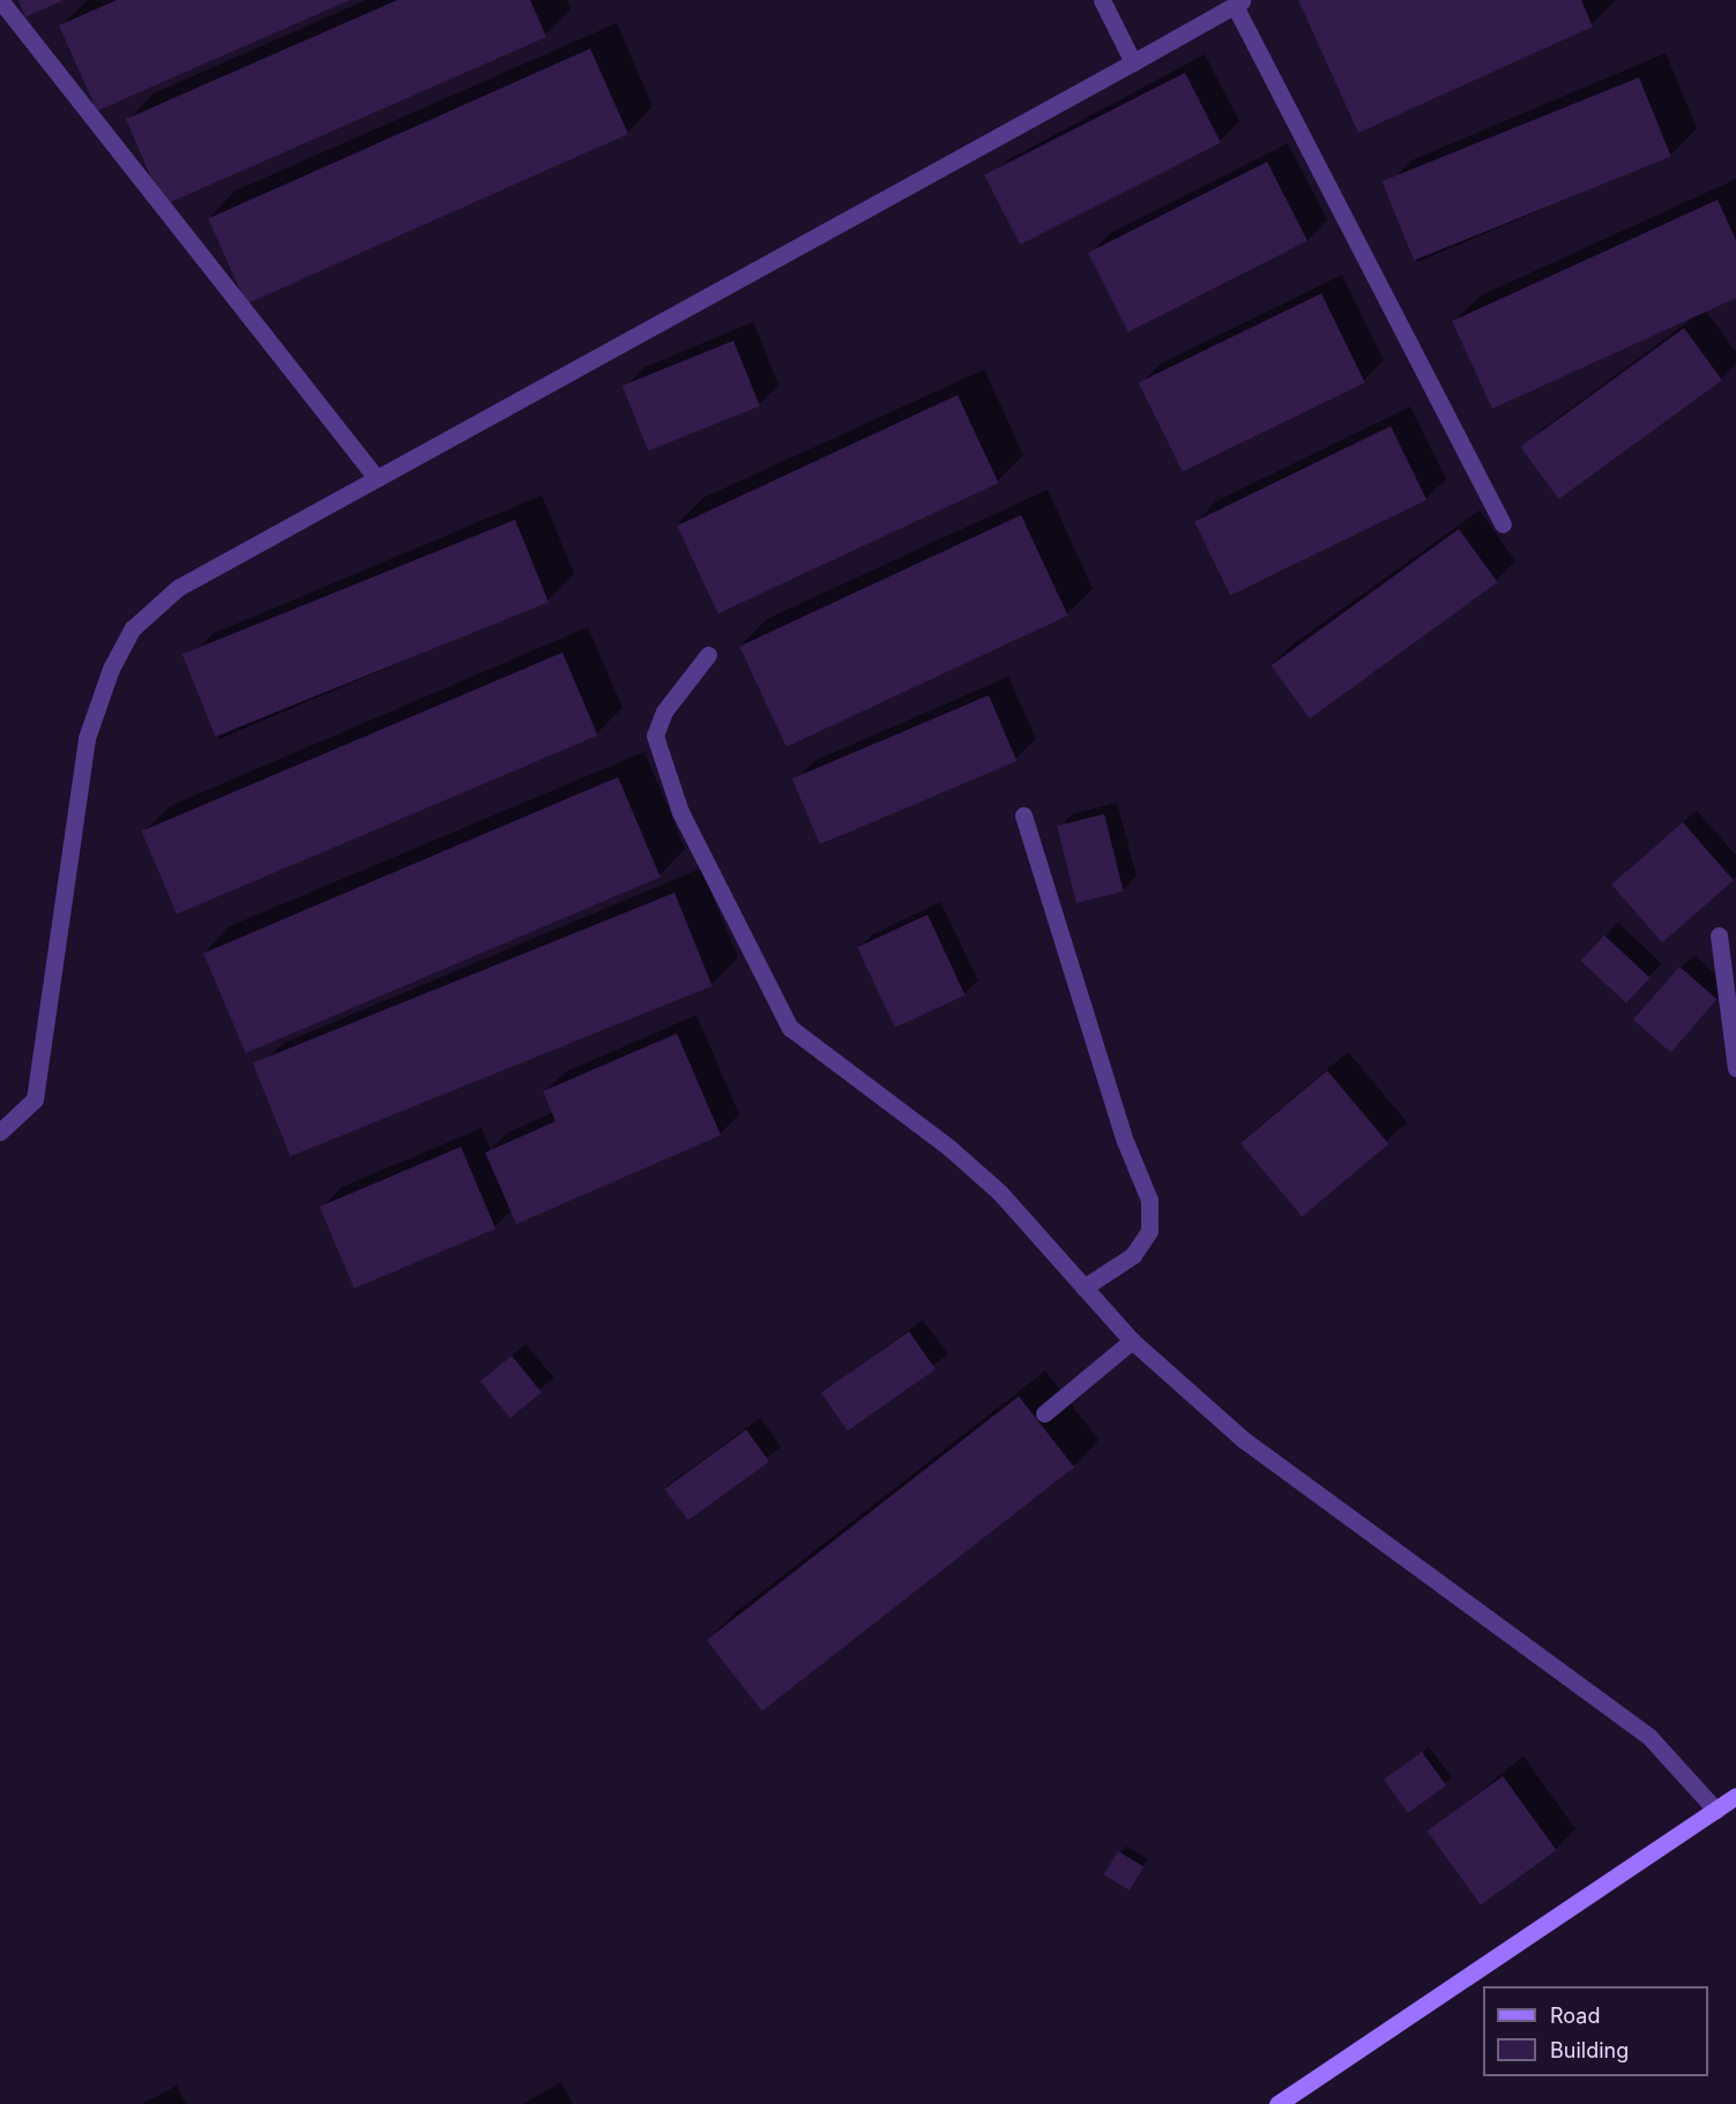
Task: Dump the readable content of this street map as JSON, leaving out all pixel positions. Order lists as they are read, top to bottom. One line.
{"legend":["Road","Building"]}
